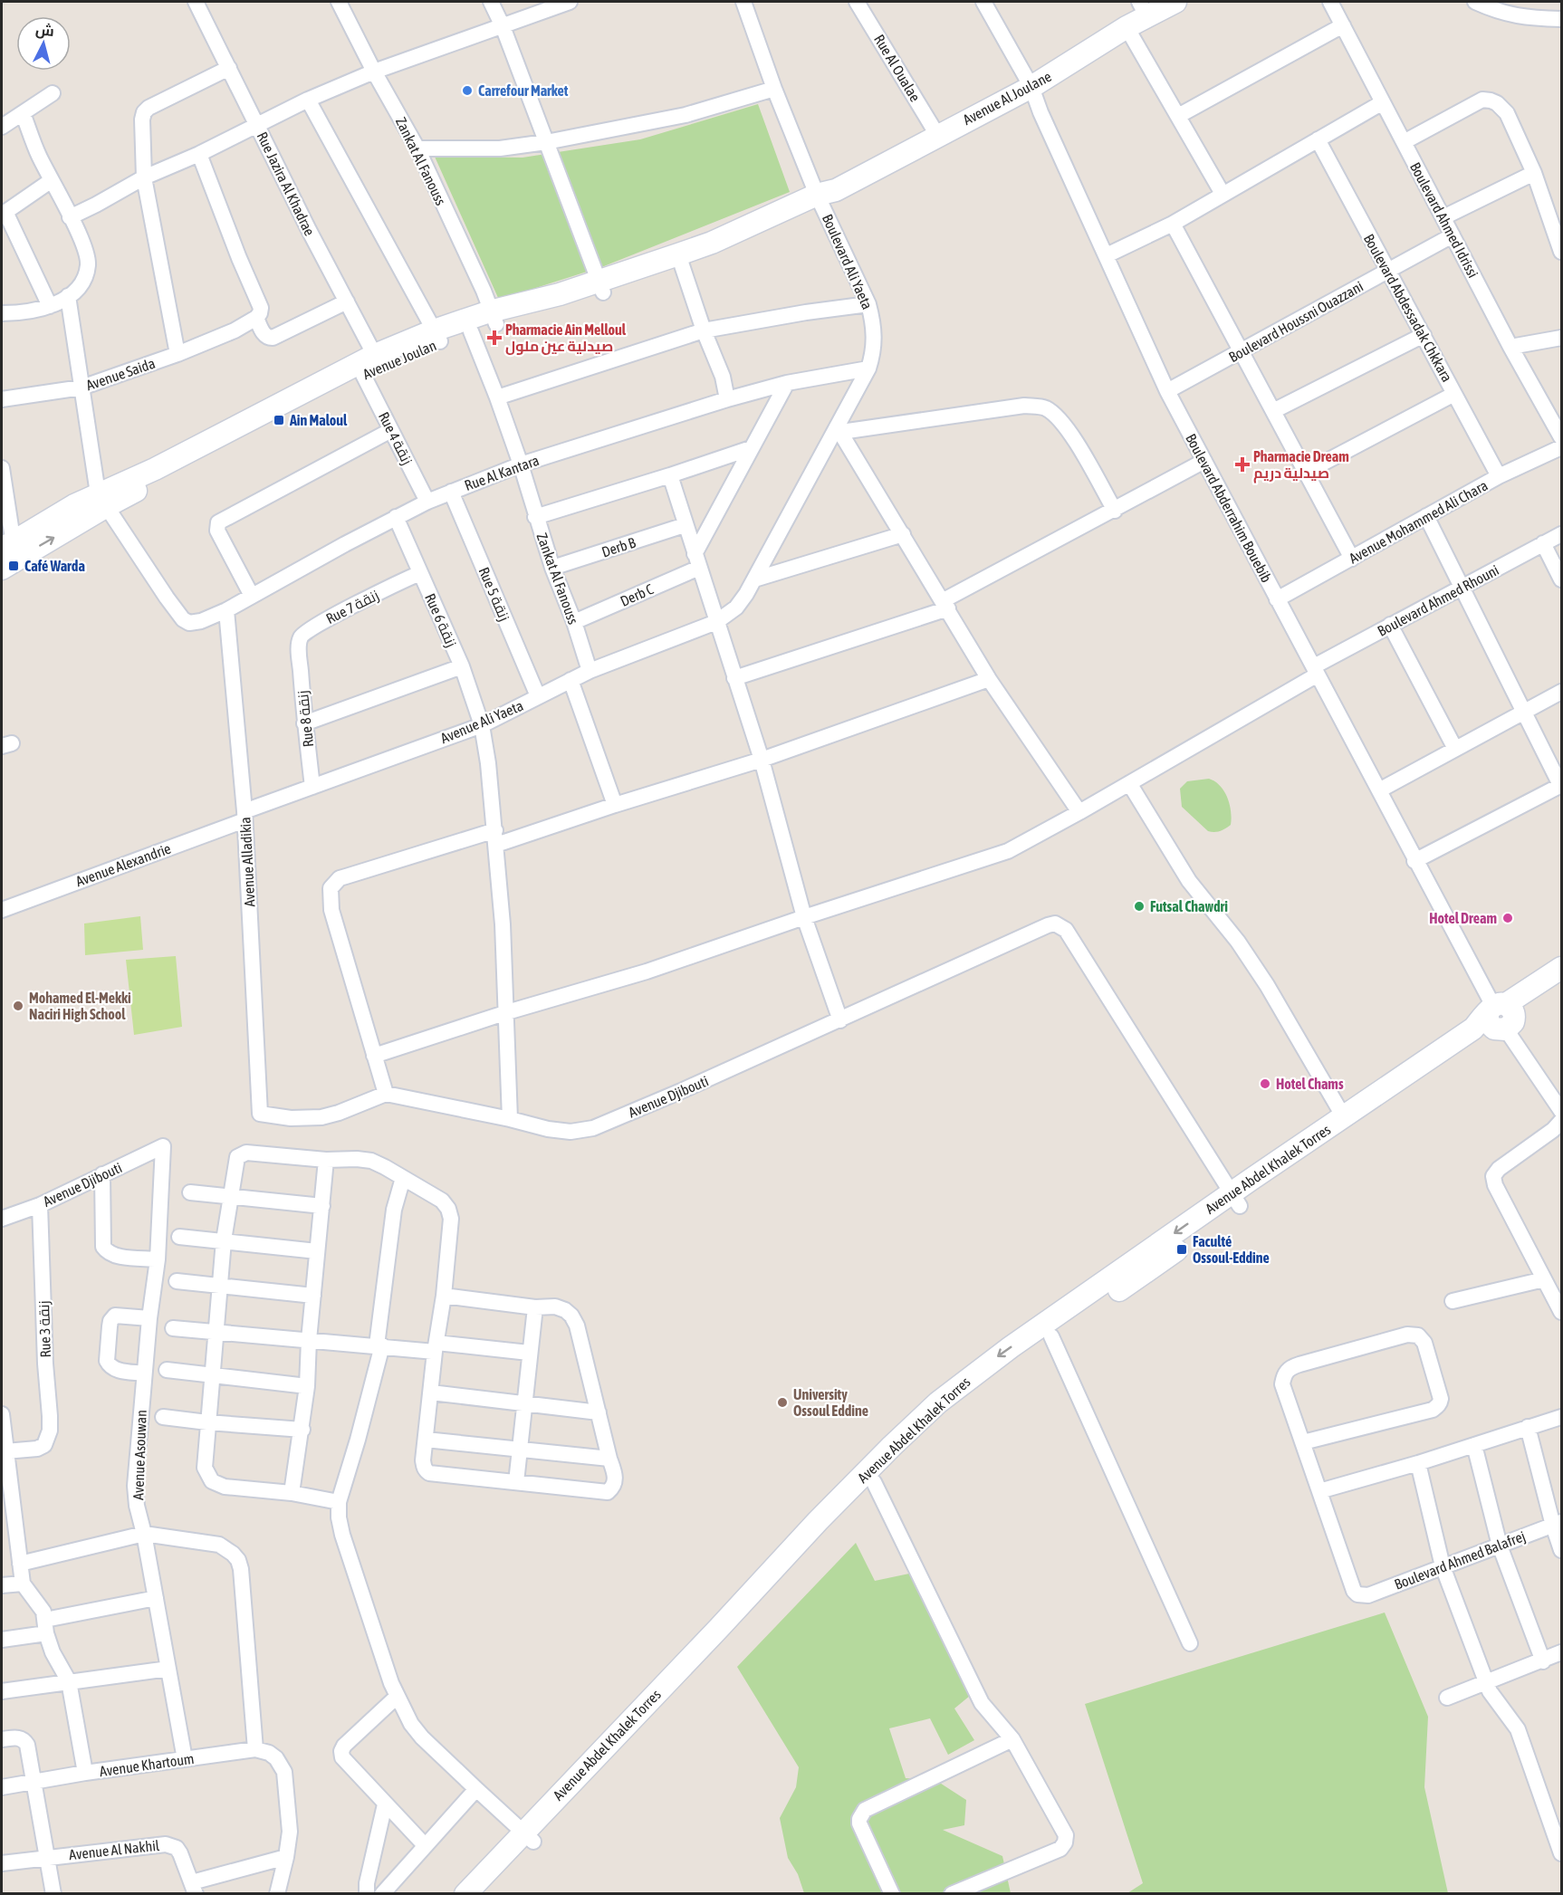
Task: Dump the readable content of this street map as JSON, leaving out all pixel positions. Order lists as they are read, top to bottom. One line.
{"streets":{"main road":["Avenue Al Joulane","Avenue Joulan","Avenue Abdel Khalek Torres"],"street":["Rue Al Oualae","Zankat Al Fanouss","Rue Jazira Al Khadrae","Boulevard Ahmed Idrissi","Boulevard Ali Yaeta","Boulevard Abdessadak Chkkara","Boulevard Houssni Ouazzani","Avenue Saida","Rue 4 زنقة","Rue Al Kantara","Boulevard Abderrahim Bouebib","Avenue Mohammed Ali Chara","Derb B","Rue 5 زنقة","Derb C","Boulevard Ahmed Rhouni","Rue 7 زنقة","Rue 6 زنقة","Rue 8 زنقة","Avenue Ali Yaeta","Avenue Alladikia","Avenue Alexandrie","Avenue Djibouti","Rue 3 زنقة","Avenue Asouwan","Boulevard Ahmed Balafrej","Avenue Khartoum","Avenue Al Nakhil"]},"crossings":[["Rue Al Oualae","Avenue Al Joulane"],["Avenue Al Joulane","Boulevard Ali Yaeta"],["Avenue Al Joulane","Avenue Joulan"],["Avenue Al Joulane","Boulevard Abderrahim Bouebib"],["Zankat Al Fanouss","Avenue Joulan"],["Zankat Al Fanouss","Rue Al Kantara"],["Zankat Al Fanouss","Derb B"],["Zankat Al Fanouss","Derb C"],["Zankat Al Fanouss","Avenue Ali Yaeta"],["Rue Jazira Al Khadrae","Avenue Joulan"],["Rue Jazira Al Khadrae","Rue 4 زنقة"],["Boulevard Ahmed Idrissi","Boulevard Houssni Ouazzani"],["Boulevard Ali Yaeta","Avenue Joulan"],["Boulevard Ali Yaeta","Rue Al Kantara"],["Boulevard Ali Yaeta","Avenue Ali Yaeta"],["Boulevard Abdessadak Chkkara","Boulevard Houssni Ouazzani"],["Boulevard Abdessadak Chkkara","Avenue Mohammed Ali Chara"],["Boulevard Houssni Ouazzani","Boulevard Abderrahim Bouebib"],["Avenue Joulan","Rue 4 زنقة"],["Avenue Joulan","Rue Al Kantara"],["Rue 4 زنقة","Rue Al Kantara"],["Rue Al Kantara","Rue 5 زنقة"],["Rue Al Kantara","Rue 6 زنقة"],["Rue Al Kantara","Avenue Alladikia"],["Boulevard Abderrahim Bouebib","Avenue Mohammed Ali Chara"],["Boulevard Abderrahim Bouebib","Boulevard Ahmed Rhouni"],["Boulevard Abderrahim Bouebib","Avenue Abdel Khalek Torres"],["Rue 5 زنقة","Avenue Ali Yaeta"],["Boulevard Ahmed Rhouni","Rue 6 زنقة"],["Rue 7 زنقة","Rue 6 زنقة"],["Rue 7 زنقة","Rue 8 زنقة"],["Rue 6 زنقة","Avenue Ali Yaeta"],["Rue 6 زنقة","Avenue Djibouti"],["Rue 8 زنقة","Avenue Ali Yaeta"],["Avenue Ali Yaeta","Avenue Alladikia"],["Avenue Ali Yaeta","Avenue Alexandrie"],["Avenue Alladikia","Avenue Alexandrie"],["Avenue Alladikia","Avenue Djibouti"],["Avenue Djibouti","Avenue Abdel Khalek Torres"],["Avenue Djibouti","Rue 3 زنقة"],["Avenue Djibouti","Avenue Asouwan"],["Avenue Asouwan","Avenue Khartoum"]],"places":{"other":["Carrefour Market","Futsal Chawdri","Hotel Dream","Mohamed El-Mekki Naciri High School","Hotel Chams","University Ossoul Eddine"],"health":["Pharmacie Ain Melloul صيدلية عين ملول","Pharmacie Dream صيدلية دريم"],"transit":["Ain Maloul","Café Warda","Faculté Ossoul-Eddine"]},"north":"top"}
